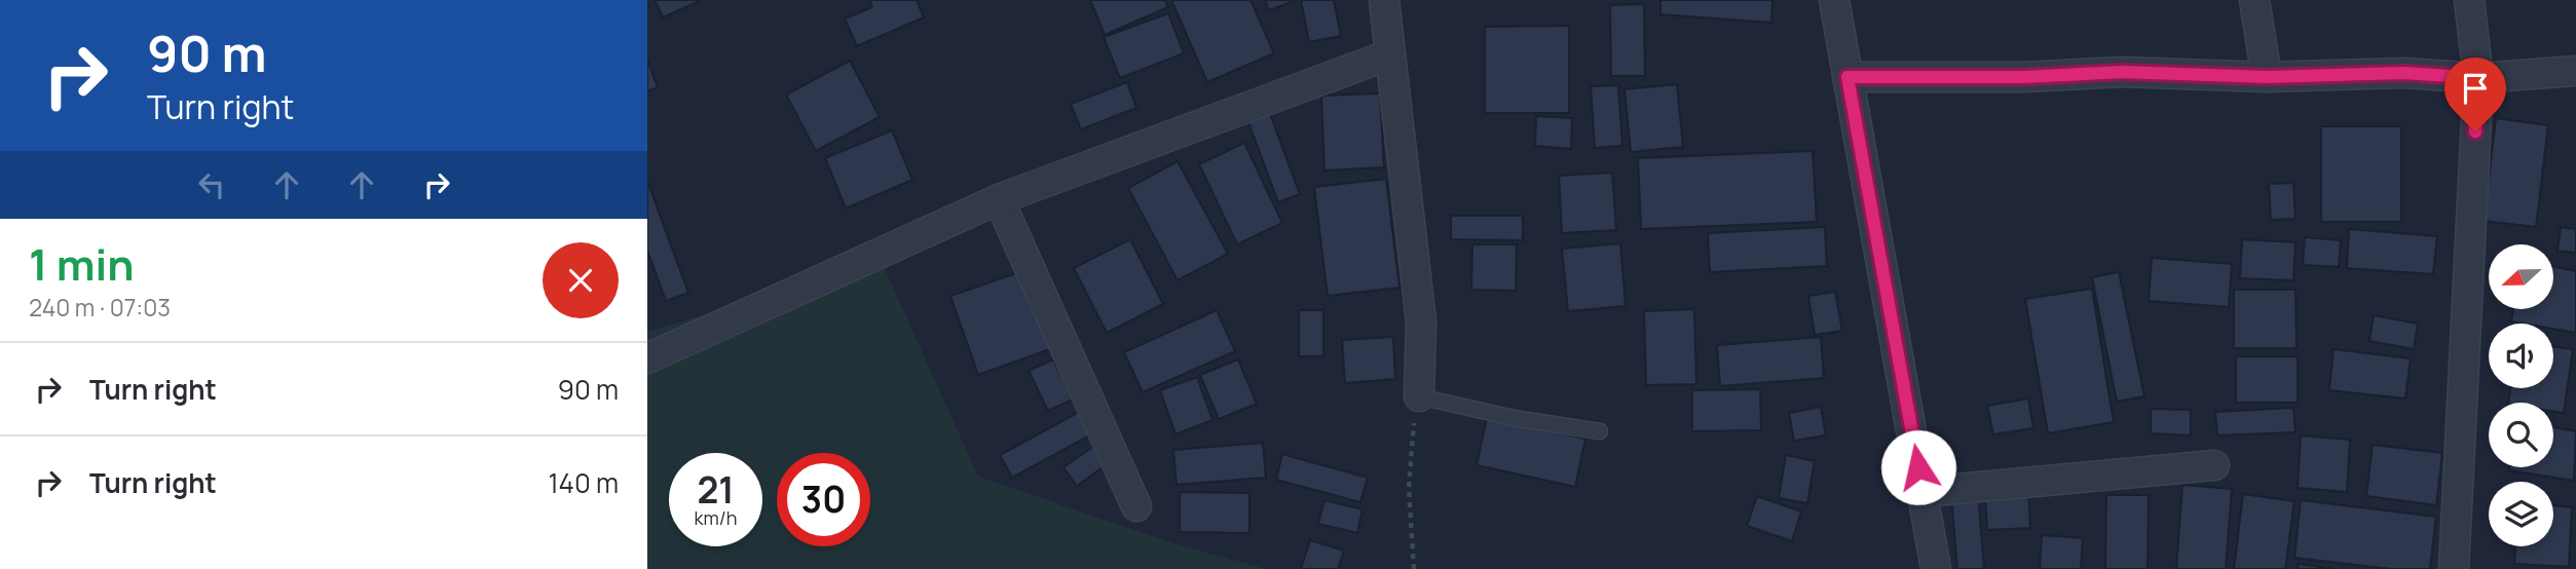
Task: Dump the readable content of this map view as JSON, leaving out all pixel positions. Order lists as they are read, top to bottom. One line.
{"north":"left","page":{"turn":["90 m","Turn right"],"heading":["1 min","240 m · 07:03"],"list":[{"name":"Turn right","value":"90 m"},{"name":"Turn right","value":"140 m"}],"speed":"21 km/h","limit":"30"}}
